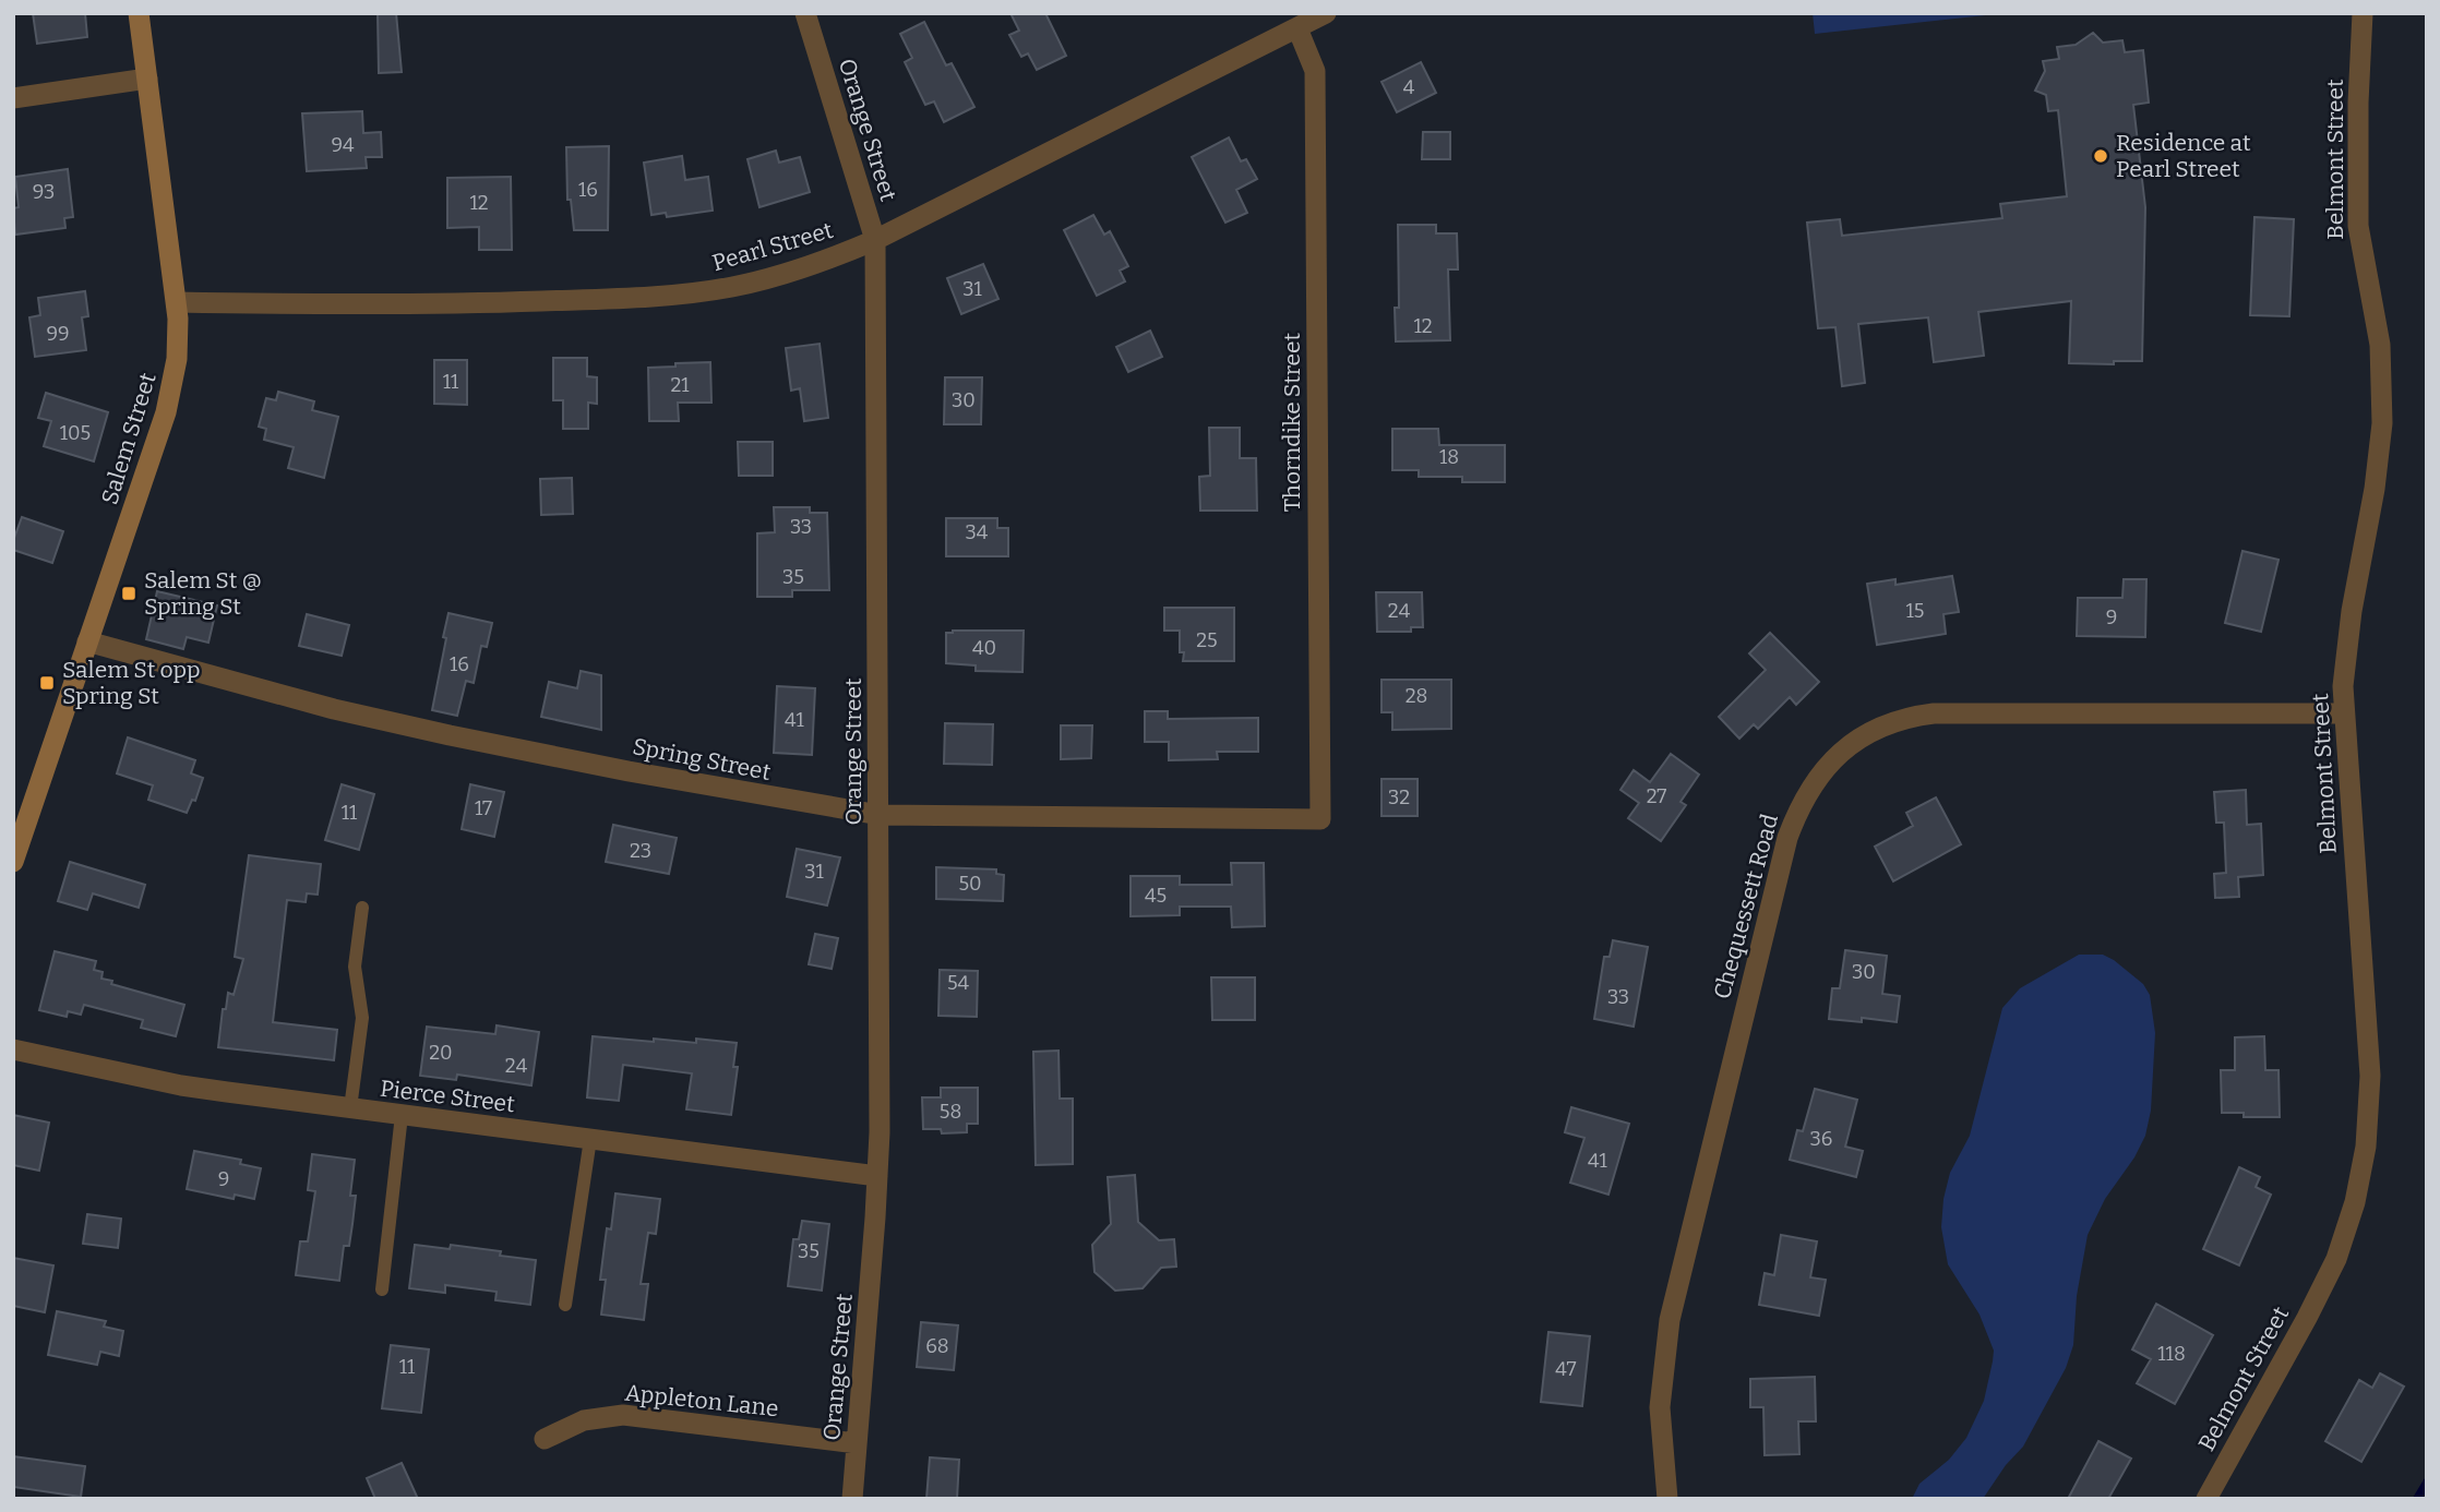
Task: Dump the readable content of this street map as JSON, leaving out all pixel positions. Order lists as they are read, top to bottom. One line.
{"streets":{"main road":["Salem Street"],"street":["Orange Street","Belmont Street","Pearl Street","Thorndike Street","Spring Street","Chequessett Road","Pierce Street","Appleton Lane"]},"crossings":[["Orange Street","Pearl Street"],["Orange Street","Spring Street"],["Orange Street","Pierce Street"],["Orange Street","Appleton Lane"],["Belmont Street","Chequessett Road"],["Pearl Street","Thorndike Street"],["Pearl Street","Salem Street"],["Thorndike Street","Spring Street"],["Salem Street","Spring Street"]],"places":{"other":["Residence at Pearl Street"],"transit":["Salem St @ Spring St","Salem St opp Spring St"]},"house_numbers":["4","94","16","93","12","31","12","99","11","21","30","105","18","33","34","35","24","15","9","25","40","16","28","41","27","32","17","11","23","31","50","45","30","54","33","20","24","58","36","41","9","35","68","118","11","47"]}
